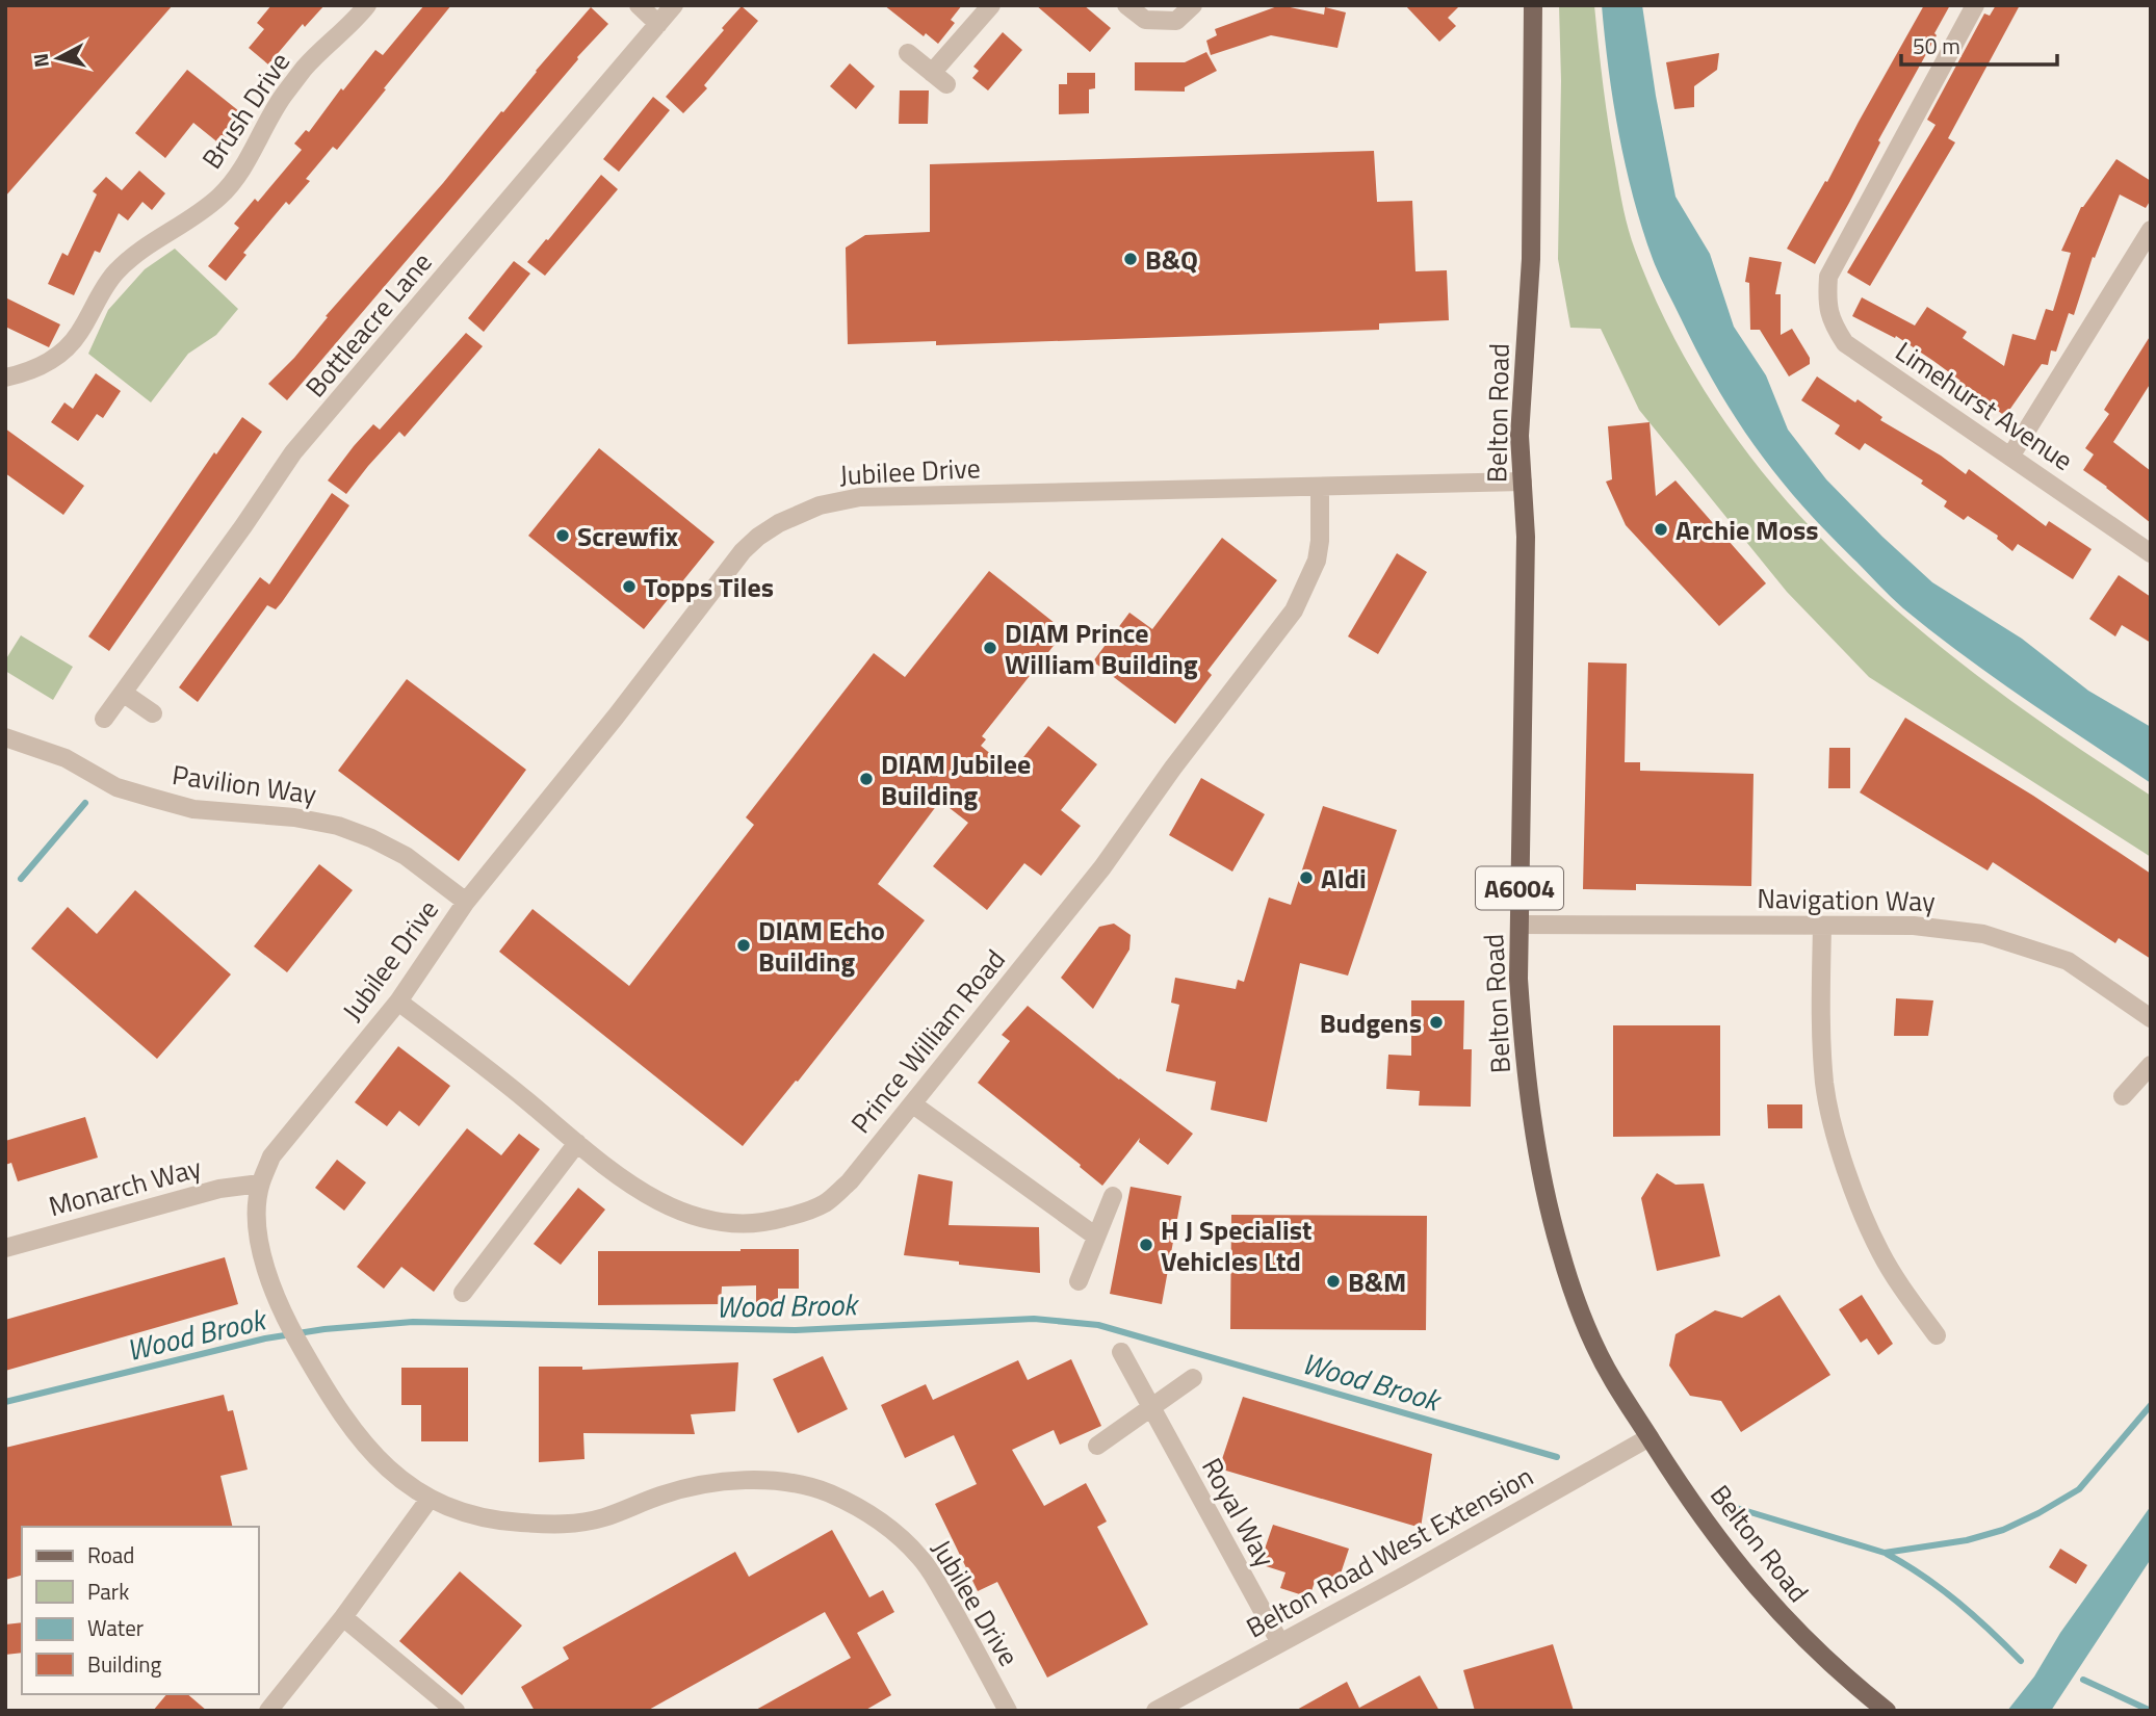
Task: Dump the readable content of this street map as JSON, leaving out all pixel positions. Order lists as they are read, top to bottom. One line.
{"streets":{"main road":["Belton Road","A6004"],"street":["Brush Drive","Bottleacre Lane","Limehurst Avenue","Jubilee Drive","Pavilion Way","Navigation Way","Prince William Road","Monarch Way","Royal Way","Belton Road West Extension"]},"crossings":[["Belton Road","Jubilee Drive"],["Belton Road","Navigation Way"],["Belton Road","Belton Road West Extension"],["Jubilee Drive","Pavilion Way"],["Jubilee Drive","Prince William Road"],["Jubilee Drive","Monarch Way"],["Royal Way","Belton Road West Extension"]],"water":["Wood Brook"],"places":["B&Q","Archie Moss","Screwfix","Topps Tiles","DIAM Prince William Building","DIAM Jubilee Building","Aldi","DIAM Echo Building","Budgens","H J Specialist Vehicles Ltd","B&M"],"legend":["Road","Park","Water","Building"],"scale_bar":"50 m","north":"left"}
